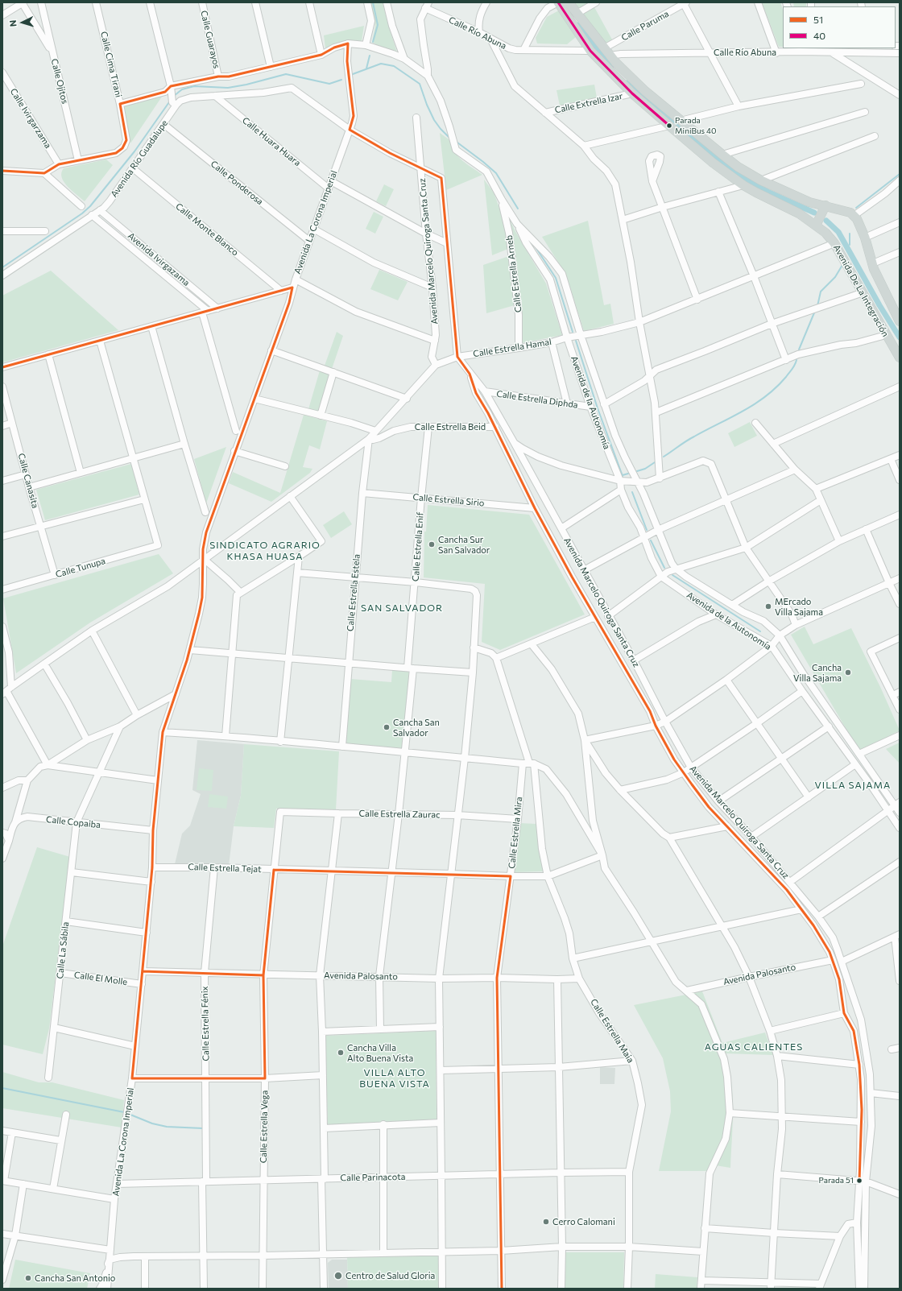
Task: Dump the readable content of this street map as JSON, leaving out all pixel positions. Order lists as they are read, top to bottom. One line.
{"streets":{"main road":["Avenida De La Integración"],"street":["Calle Paruma","Calle Río Abuna","Calle Guarayos","Calle Cima Tirani","Calle Ojitos","Calle Extrella Izar","Calle Ivirgarzama","Calle Huara Huara","Avenida Río Guadalupe","Calle Ponderosa","Avenida La Corona Imperial","Calle Monte Blanco","Avenida Marcelo Quiroga Santa Cruz","Avenida Ivirgazama","Calle Estrella Arneb","Calle Estrella Hamal","Calle Estrella Diphda","Avenida de la Autonomía","Calle Estrella Beid","Calle Canasita","Calle Estrella Sirio","Calle Estrella Enif","Calle Tunupa","Calle Estrella Estela","Calle Estrella Zaurac","Calle Copaiba","Calle Estrella Mira","Calle Estrella Tejat","Calle La Sábila","Avenida Palosanto","Calle El Molle","Calle Estrella Fénix","Calle Estrella Maia","Calle Estrella Vega","Calle Parinacota"]},"crossings":[["Calle Paruma","Calle Río Abuna"],["Calle Río Abuna","Avenida De La Integración"],["Calle Cima Tirani","Calle Ojitos"],["Calle Extrella Izar","Avenida De La Integración"],["Calle Huara Huara","Avenida Río Guadalupe"],["Calle Huara Huara","Avenida La Corona Imperial"],["Avenida Río Guadalupe","Calle Ponderosa"],["Avenida Río Guadalupe","Avenida La Corona Imperial"],["Avenida Río Guadalupe","Calle Monte Blanco"],["Avenida Río Guadalupe","Avenida Ivirgazama"],["Calle Ponderosa","Avenida La Corona Imperial"],["Avenida La Corona Imperial","Calle Copaiba"],["Avenida La Corona Imperial","Calle Estrella Tejat"],["Avenida La Corona Imperial","Avenida Palosanto"],["Avenida La Corona Imperial","Calle El Molle"],["Avenida La Corona Imperial","Calle Parinacota"],["Avenida Marcelo Quiroga Santa Cruz","Calle Estrella Hamal"],["Avenida Marcelo Quiroga Santa Cruz","Calle Estrella Diphda"],["Avenida Marcelo Quiroga Santa Cruz","Calle Estrella Beid"],["Avenida Marcelo Quiroga Santa Cruz","Calle Estrella Sirio"],["Avenida Marcelo Quiroga Santa Cruz","Avenida Palosanto"],["Calle Estrella Arneb","Calle Estrella Hamal"],["Avenida De La Integración","Calle Estrella Hamal"],["Calle Estrella Hamal","Avenida de la Autonomía"],["Calle Estrella Diphda","Avenida de la Autonomía"],["Calle Estrella Beid","Calle Estrella Enif"],["Calle Estrella Beid","Calle Estrella Estela"],["Calle Canasita","Calle Tunupa"],["Calle Estrella Sirio","Calle Estrella Enif"],["Calle Estrella Sirio","Calle Estrella Estela"],["Calle Estrella Enif","Calle Estrella Zaurac"],["Calle Estrella Enif","Calle Estrella Tejat"],["Calle Estrella Enif","Avenida Palosanto"],["Calle Estrella Zaurac","Calle Estrella Mira"],["Calle Estrella Zaurac","Calle Estrella Vega"],["Calle Copaiba","Calle La Sábila"],["Calle Estrella Mira","Calle Estrella Tejat"],["Calle Estrella Mira","Avenida Palosanto"],["Calle Estrella Mira","Calle Estrella Maia"],["Calle Estrella Mira","Calle Parinacota"],["Calle Estrella Tejat","Calle Estrella Fénix"],["Calle Estrella Tejat","Calle Estrella Maia"],["Calle Estrella Tejat","Calle Estrella Vega"],["Calle La Sábila","Calle El Molle"],["Avenida Palosanto","Calle Estrella Fénix"],["Avenida Palosanto","Calle Estrella Maia"],["Avenida Palosanto","Calle Estrella Vega"],["Calle Estrella Fénix","Calle Parinacota"],["Calle Estrella Maia","Calle Parinacota"],["Calle Estrella Vega","Calle Parinacota"]],"districts":["SINDICATO AGRARIO KHASA HUASA","SAN SALVADOR","VILLA SAJAMA","AGUAS CALIENTES","VILLA ALTO BUENA VISTA"],"places":["Parada MiniBus 40","Cancha Sur San Salvador","MErcado Villa Sajama","Cancha Villa Sajama","Cancha San Salvador","Cancha Villa Alto Buena Vista","Parada 51","Cerro Calomani","Centro de Salud Gloria","Cancha San Antonio"],"lines":["transit line 40","transit line 51"],"legend":["51","40"],"north":"left"}
